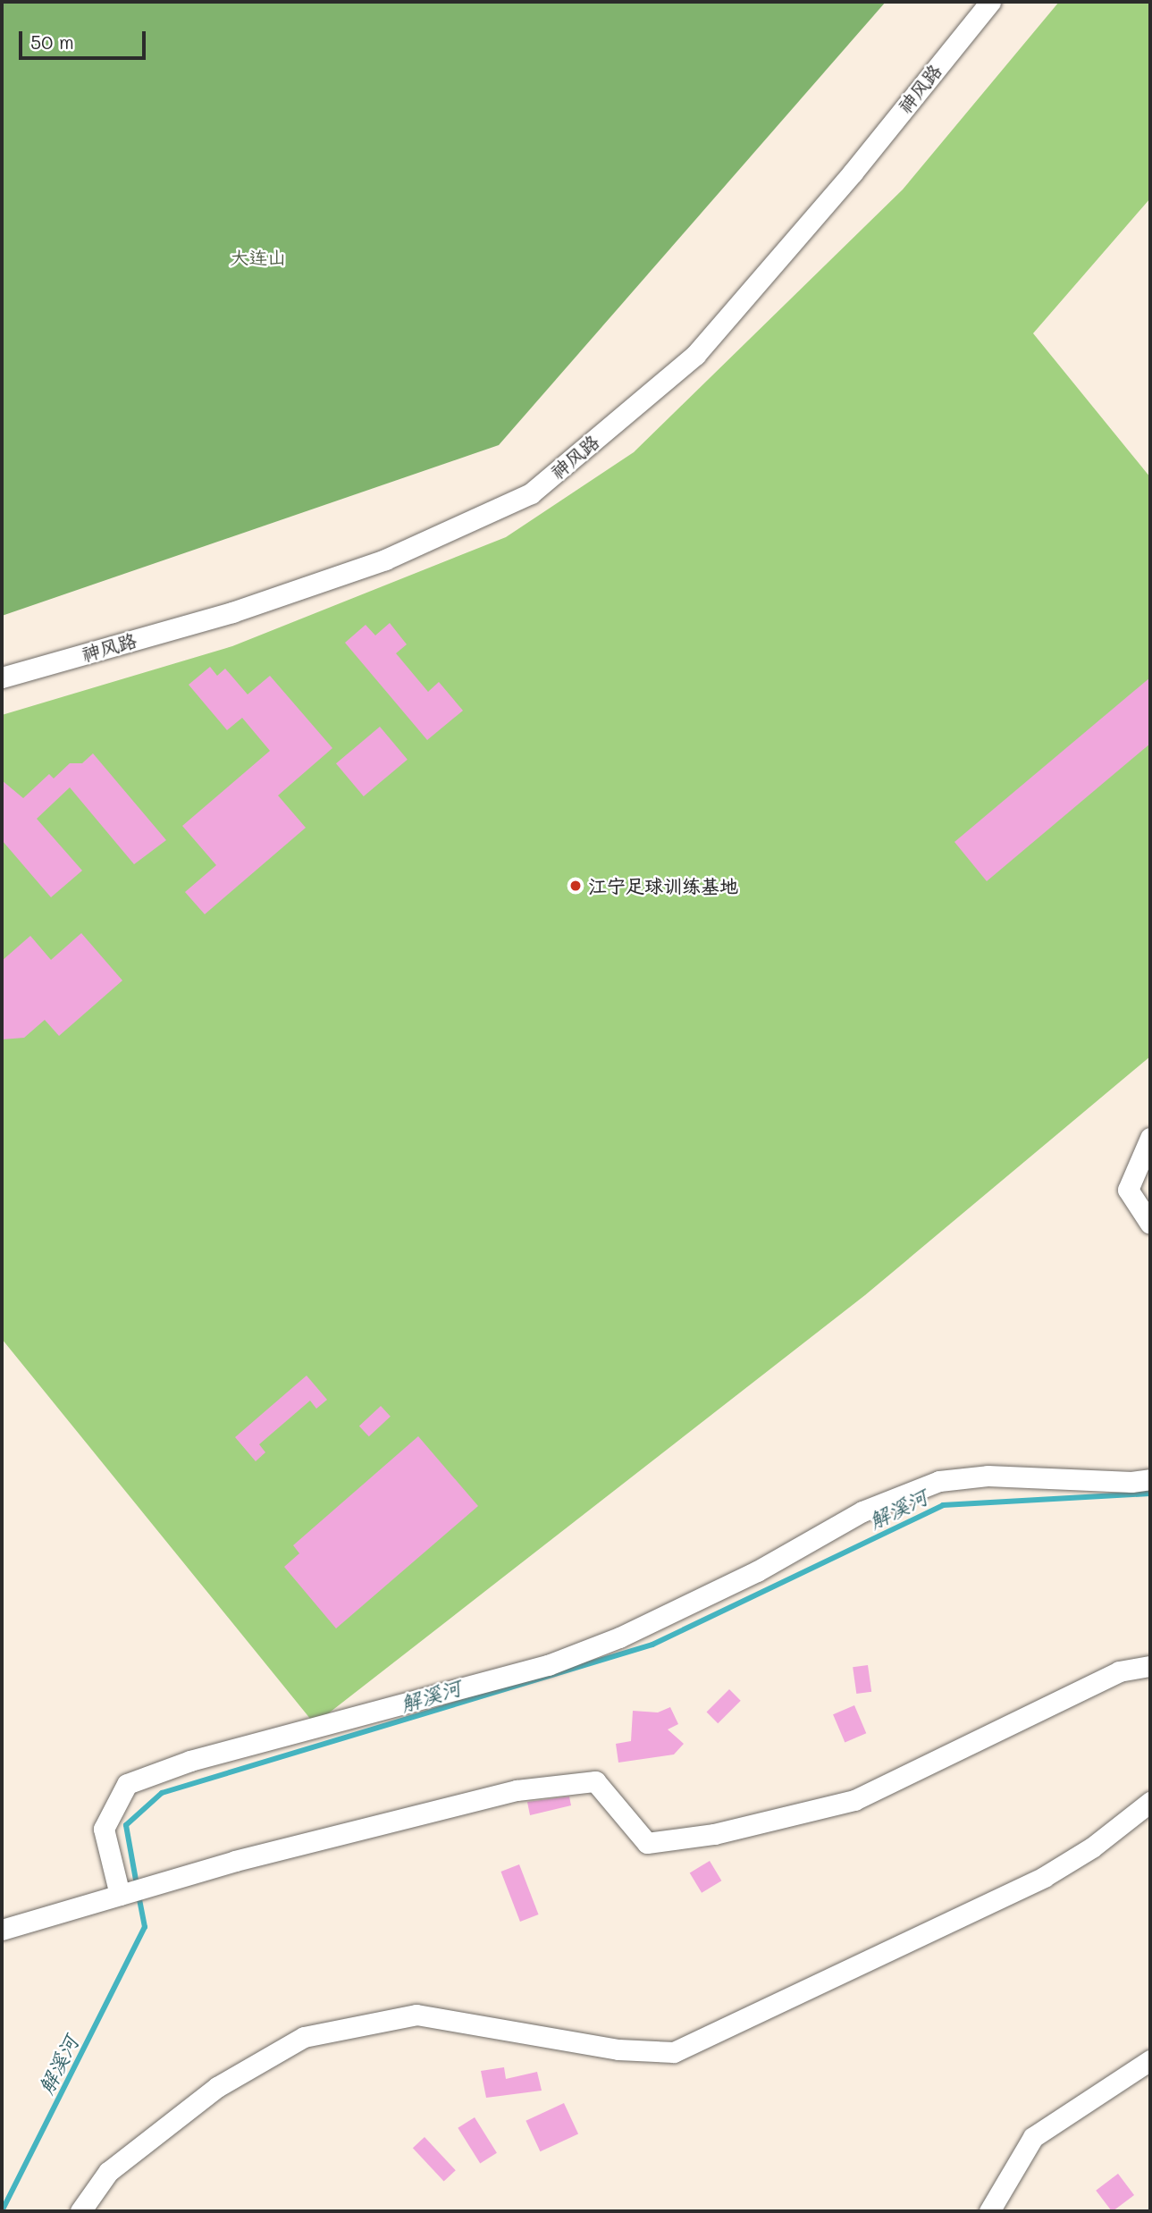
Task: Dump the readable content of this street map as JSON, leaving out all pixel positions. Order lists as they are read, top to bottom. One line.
{"streets":{"street":["神风路"]},"water":["解溪河"],"parks":["大连山"],"places":["江宁足球训练基地"],"scale_bar":"50 m"}
